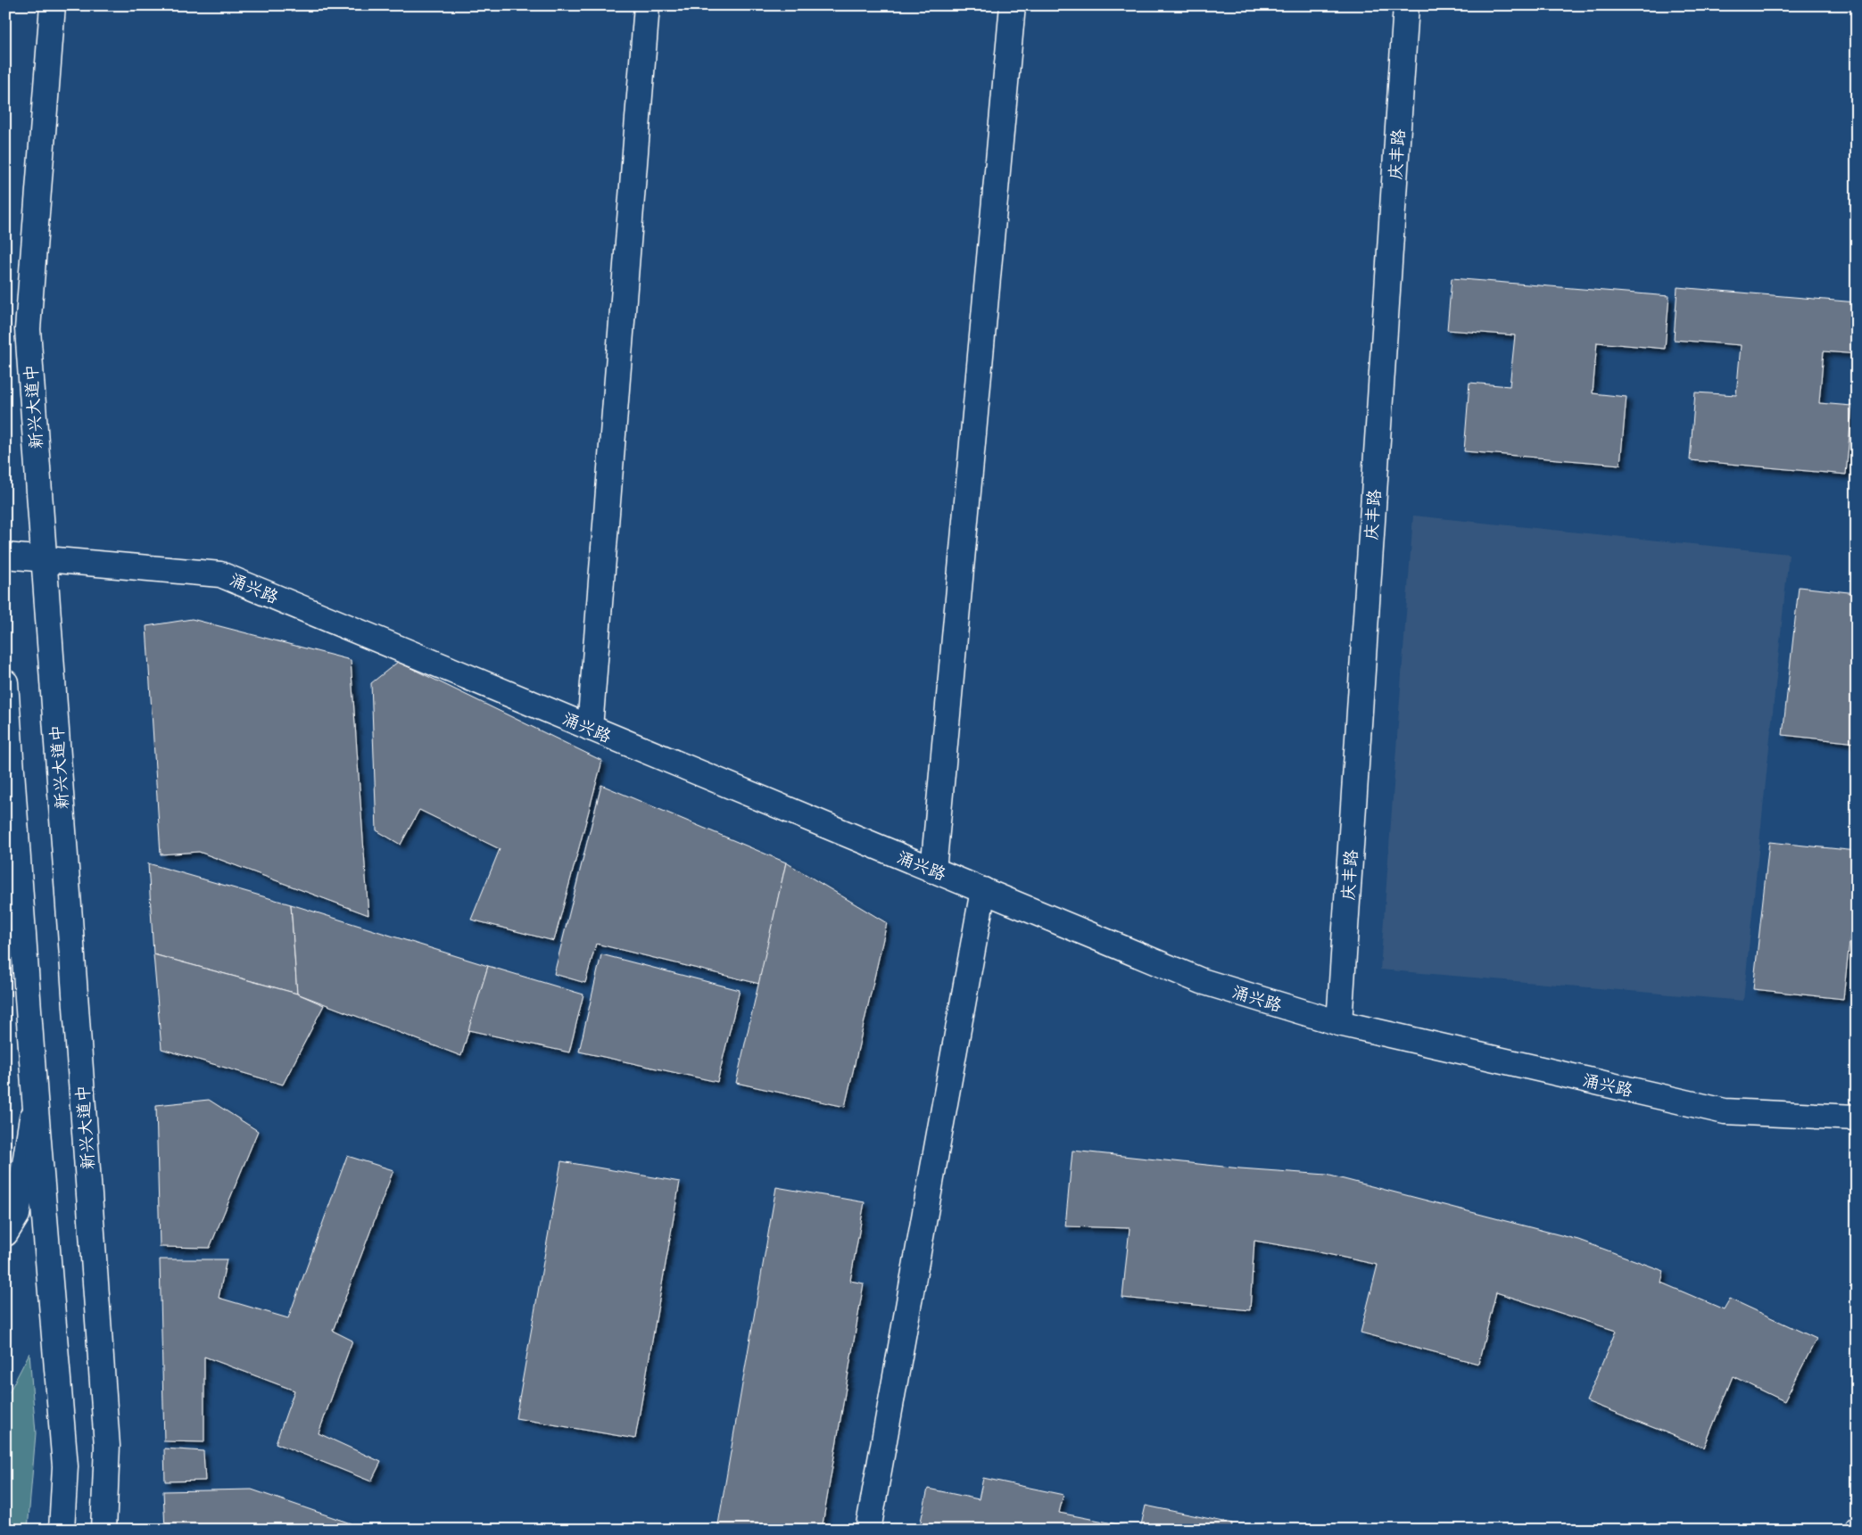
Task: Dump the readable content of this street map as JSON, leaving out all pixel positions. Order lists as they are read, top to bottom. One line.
{"streets":{"street":["庆丰路","新兴大道中","涌兴路"]},"crossings":[["庆丰路","涌兴路"],["新兴大道中","涌兴路"]]}
